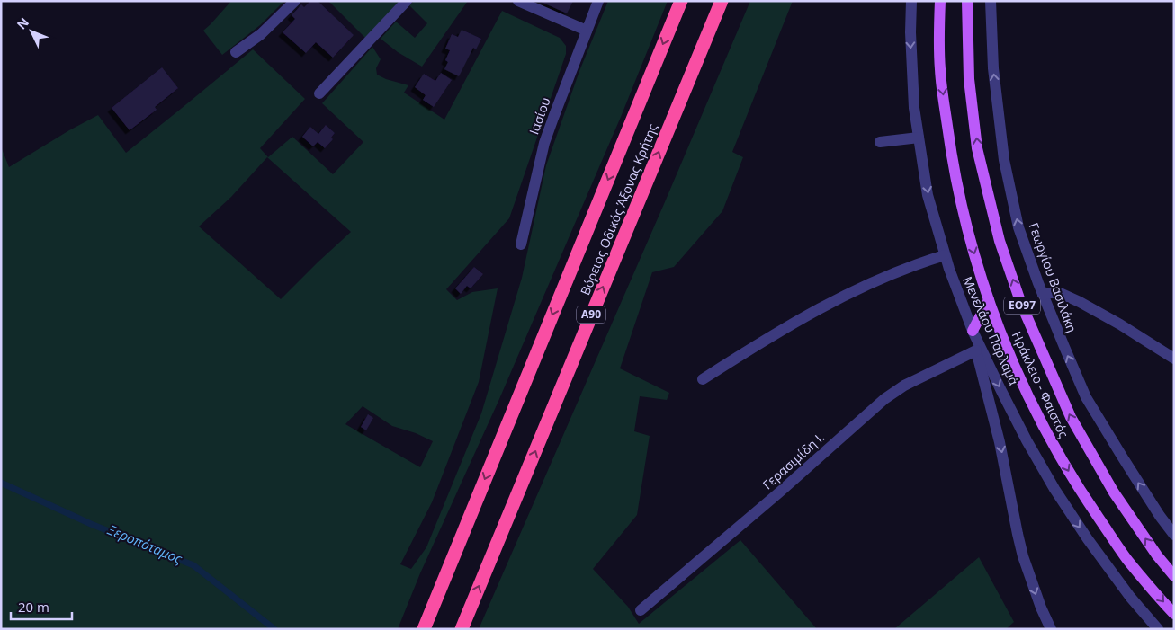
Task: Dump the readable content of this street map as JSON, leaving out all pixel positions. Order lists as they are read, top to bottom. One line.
{"streets":{"highway":["Βόρειος Οδικός Άξονας Κρήτης","Α90"],"main road":["ΕΟ97","Ηράκλειο - Φαιστός"],"street":["Ιασίου","Γεωργίου Βασιλάκη","Μενελάου Παρλαμά","Γερασιμίδη Ι."]},"one_way":["Γεωργίου Βασιλάκη"],"water":["Ξεροπόταμος"],"scale_bar":"20 m","north":"top left"}
